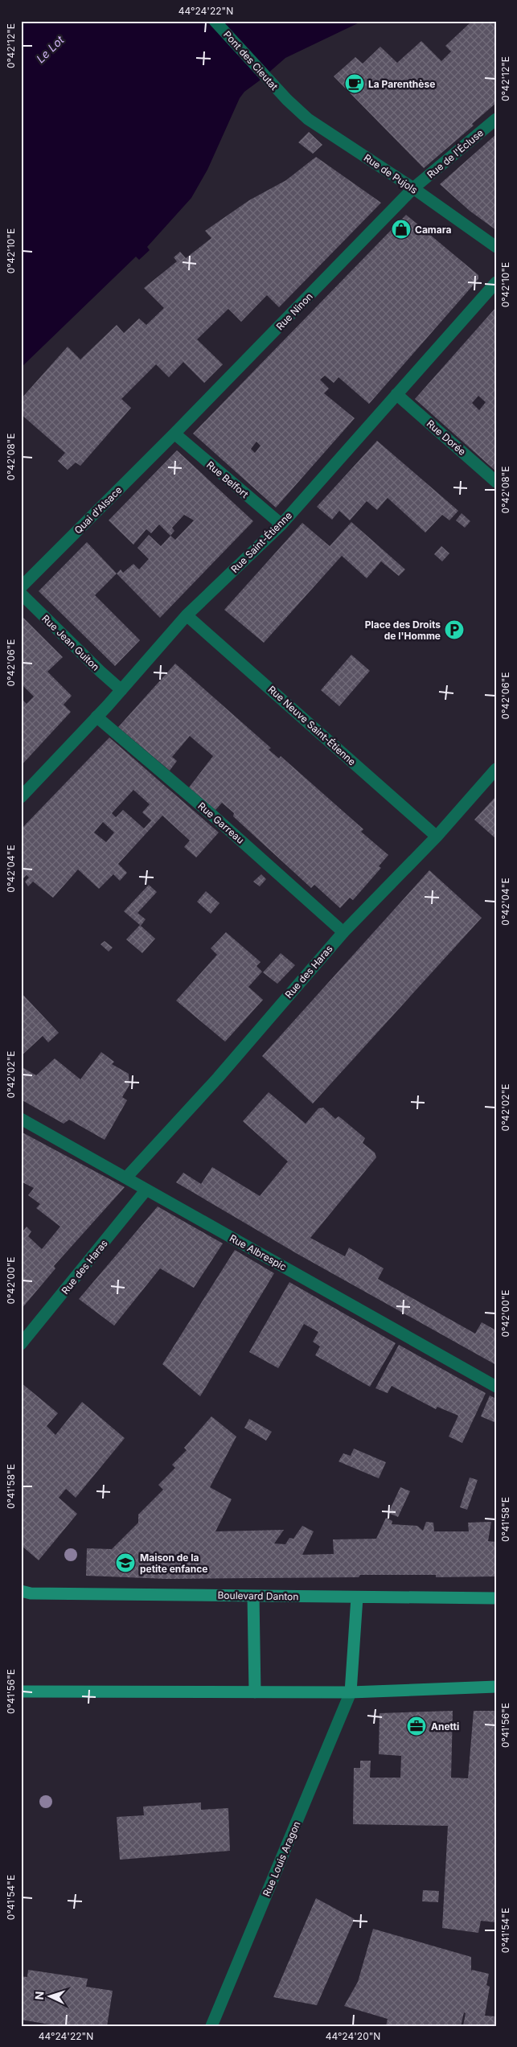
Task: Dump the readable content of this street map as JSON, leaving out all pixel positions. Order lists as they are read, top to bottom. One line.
{"streets":{"main road":["Boulevard Danton"],"street":["Pont des Cieutat","Rue de l'Écluse","Rue de Pujols","Rue Ninon","Rue Dorée","Rue Belfort","Quai d'Alsace","Rue Saint-Étienne","Rue Jean Guiton","Rue Neuve Saint-Étienne","Rue Garreau","Rue des Haras","Rue Albrespic","Rue Louis Aragon"]},"crossings":[["Pont des Cieutat","Rue de Pujols"],["Rue de l'Écluse","Rue de Pujols"],["Rue de l'Écluse","Rue Ninon"],["Rue de Pujols","Rue Ninon"],["Rue Ninon","Rue Belfort"],["Rue Ninon","Quai d'Alsace"],["Rue Dorée","Rue Saint-Étienne"],["Rue Belfort","Quai d'Alsace"],["Rue Belfort","Rue Saint-Étienne"],["Rue Saint-Étienne","Rue Jean Guiton"],["Rue Saint-Étienne","Rue Neuve Saint-Étienne"],["Rue Saint-Étienne","Rue Garreau"],["Rue Neuve Saint-Étienne","Rue des Haras"],["Rue Garreau","Rue des Haras"],["Rue des Haras","Rue Albrespic"]],"water":["Le Lot"],"places":{"cafe":["La Parenthèse"],"shop":["Camara"],"parking":["Place des Droits de l'Homme"],"school or university":["Maison de la petite enfance"],"office":["Anetti"]},"north":"left","coordinates":["44°24'22\"N","0°42'12\"E","0°42'10\"E","0°42'08\"E","0°42'06\"E","0°42'04\"E","0°42'02\"E","0°42'00\"E","0°41'58\"E","0°41'56\"E","0°41'54\"E","44°24'20\"N"]}
